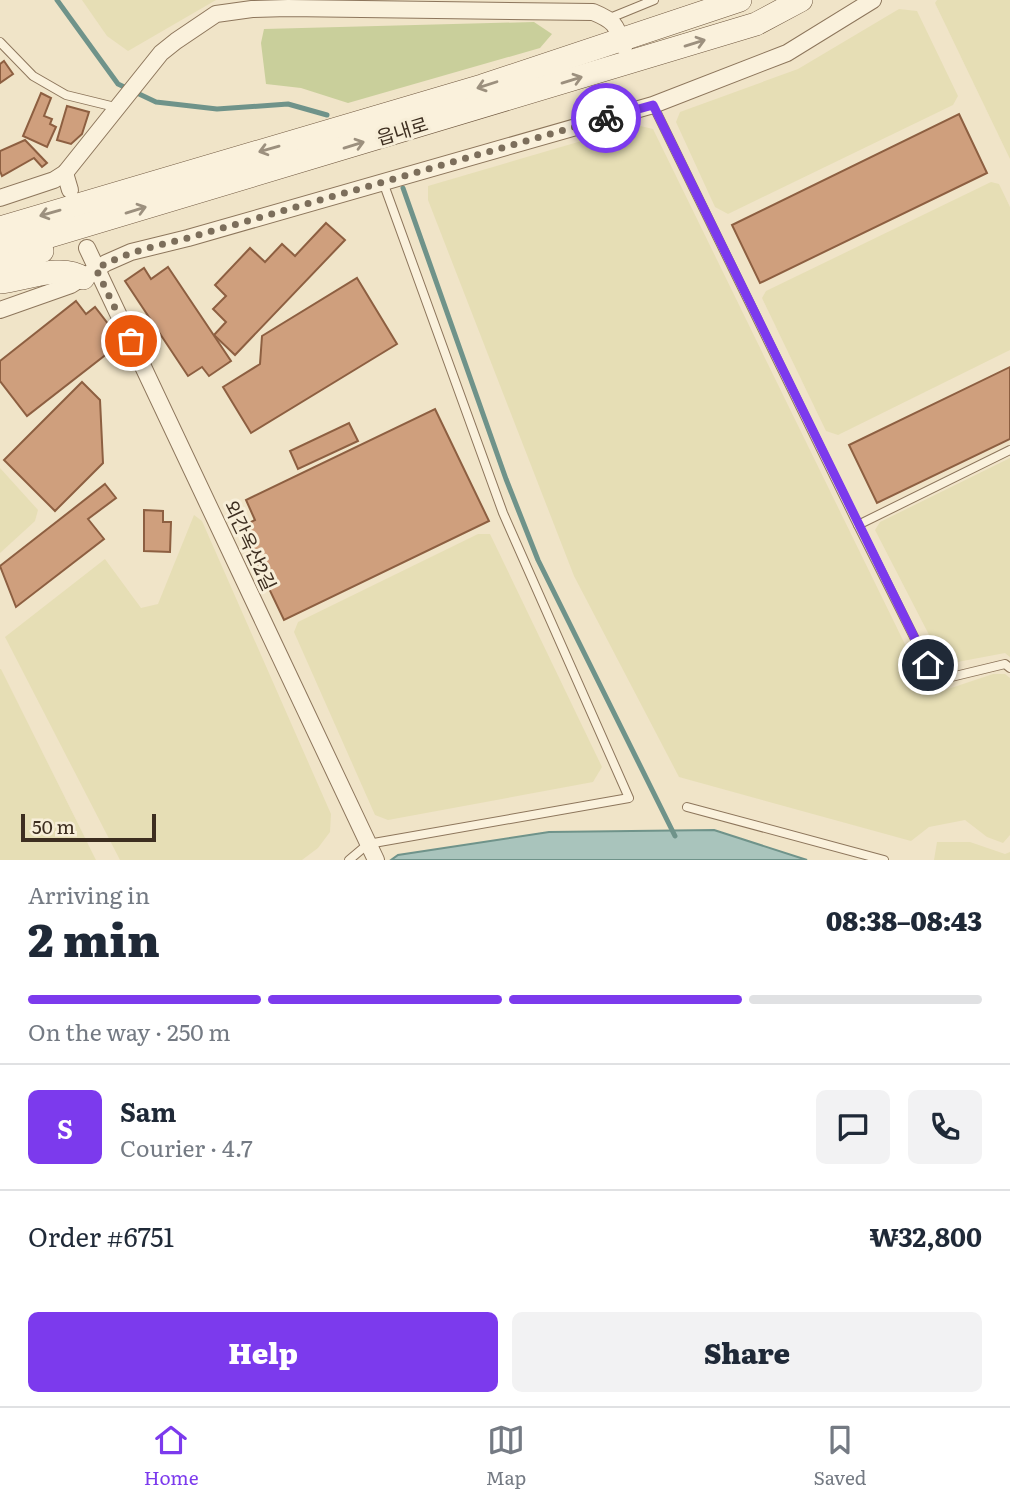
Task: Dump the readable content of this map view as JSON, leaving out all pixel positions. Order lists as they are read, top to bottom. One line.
{"streets":{"street":["읍내로","외간옥산2길"]},"scale_bar":"50 m","page":{"scale":"50 m","heading":["2 min","Arriving in","08:38–08:43"],"panel":["Sam","Courier · 4.7","Order #6751","₩32,800"],"bar":"On the way · 250 m","round":"S","buttons":["Help","Share"],"tabs":["Home","Map","Saved"]}}
